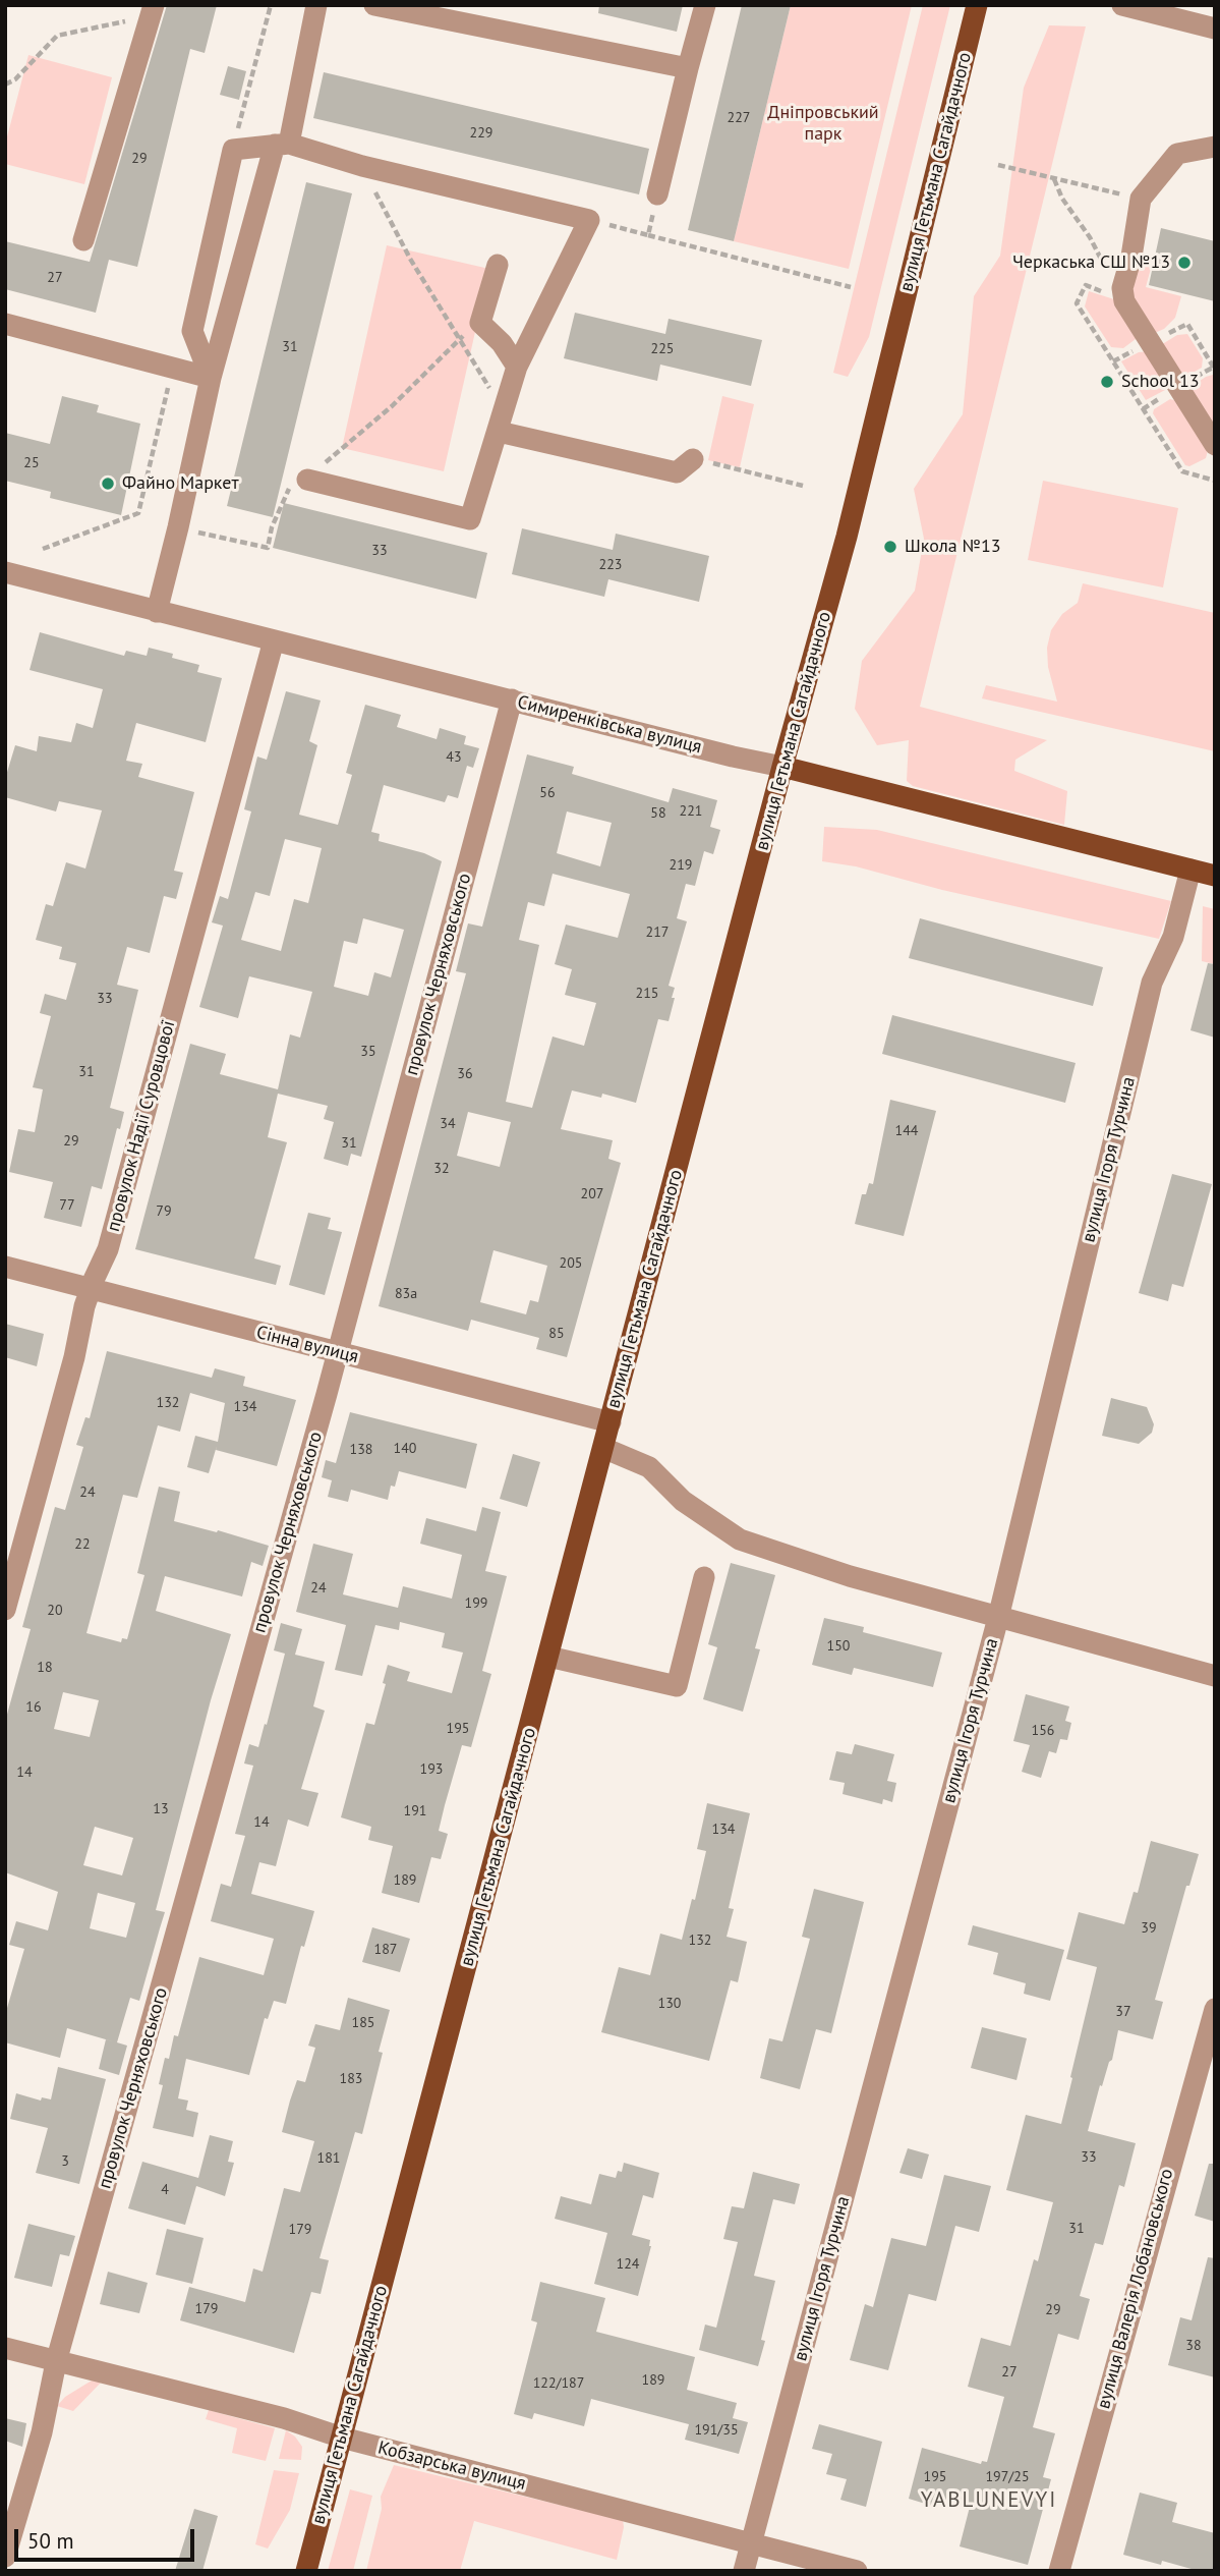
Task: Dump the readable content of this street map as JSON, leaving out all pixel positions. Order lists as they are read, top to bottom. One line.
{"streets":{"main road":["вулиця Гетьмана Сагайдачного","Симиренківська вулиця"],"street":["провулок Черняховського","провулок Надії Суровцової","вулиця Ігоря Турчина","Сінна вулиця","вулиця Валерія Лобановського","Кобзарська вулиця"]},"crossings":[["вулиця Гетьмана Сагайдачного","Симиренківська вулиця"],["вулиця Гетьмана Сагайдачного","Сінна вулиця"],["вулиця Гетьмана Сагайдачного","Кобзарська вулиця"],["Симиренківська вулиця","провулок Черняховського"],["Симиренківська вулиця","провулок Надії Суровцової"],["Симиренківська вулиця","вулиця Ігоря Турчина"],["провулок Черняховського","Сінна вулиця"],["провулок Черняховського","Кобзарська вулиця"],["провулок Надії Суровцової","Сінна вулиця"],["вулиця Ігоря Турчина","Кобзарська вулиця"]],"districts":["YABLUNEVYI"],"parks":["Дніпровський парк"],"places":["Черкаська СШ №13","School 13","Файно Маркет","Школа №13"],"house_numbers":["227","229","29","27","31","225","25","33","223","43","56","221","58","219","217","215","33","35","31","36","34","144","29","31","32","207","77","79","205","83а","85","132","134","140","138","24","22","24","199","20","150","18","16","195","156","193","14","13","191","14","134","189","39","132","187","130","37","185","183","33","181","3","4","31","179","124","179","29","38","27","189","122/187","191/35","195","197/25"],"scale_bar":"50 m"}
